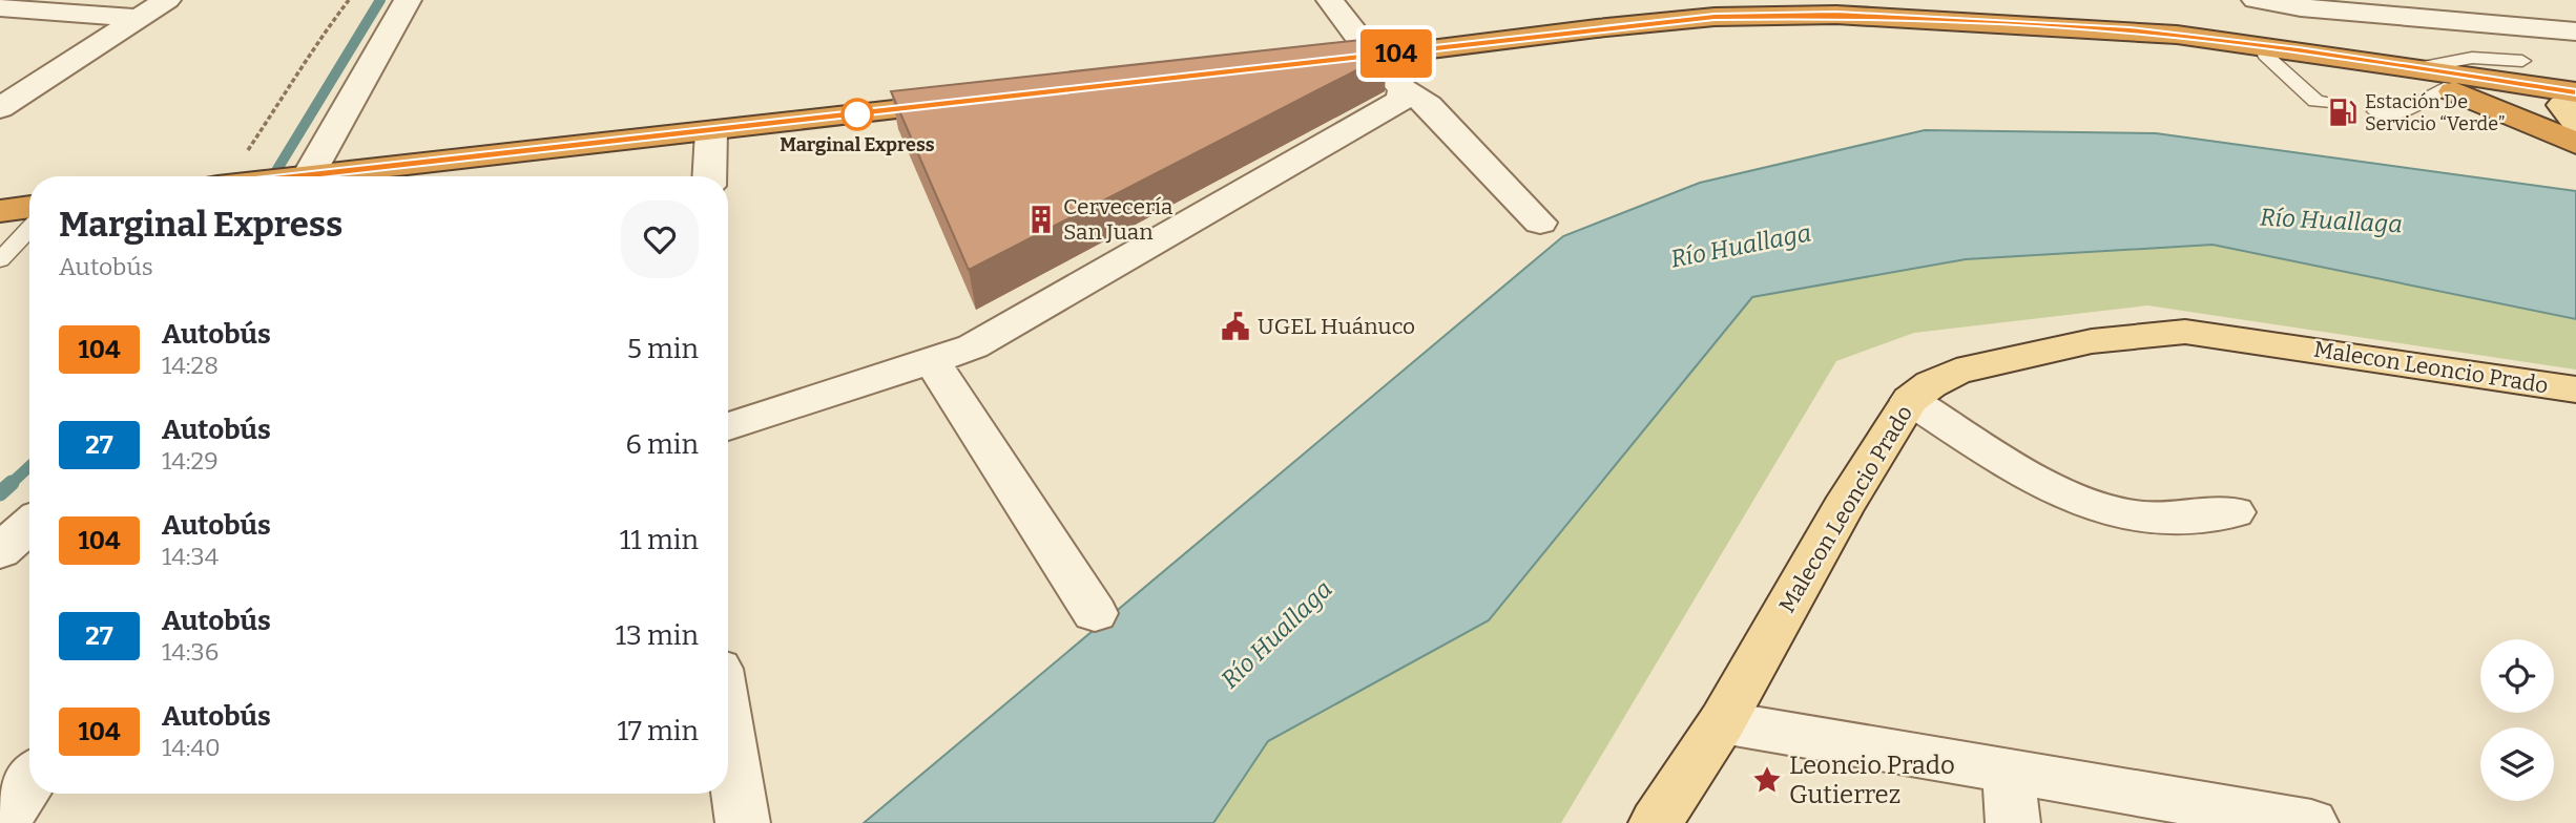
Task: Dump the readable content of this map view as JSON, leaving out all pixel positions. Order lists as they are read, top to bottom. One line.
{"streets":{"main road":["Malecon Leoncio Prado"]},"water":["Río Huallaga"],"places":{"fuel station":["Estación De Servicio “Verde”"],"other":["Marginal Express"],"building":["Cervecería San Juan"],"public building":["UGEL Huánuco"],"place":["Leoncio Prado Gutierrez"]},"lines":["bus line 104"],"page":{"on_map":"104","heading":["Marginal Express","Autobús"],"list":[{"mark":"104","name":"Autobús","note":"14:28","value":"5 min"},{"mark":"27","name":"Autobús","note":"14:29","value":"6 min"},{"mark":"104","name":"Autobús","note":"14:34","value":"11 min"},{"mark":"27","name":"Autobús","note":"14:36","value":"13 min"},{"mark":"104","name":"Autobús","note":"14:40","value":"17 min"}]}}
